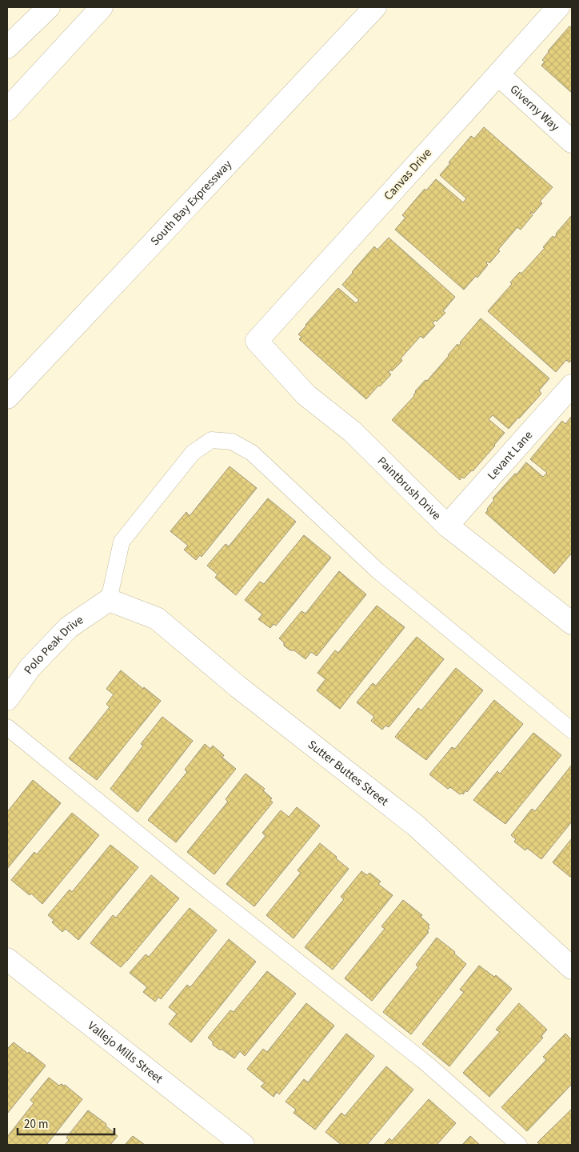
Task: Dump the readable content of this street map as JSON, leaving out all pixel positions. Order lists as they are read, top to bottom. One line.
{"streets":{"main road":["Giverny Way","Canvas Drive","South Bay Expressway","Levant Lane","Paintbrush Drive","Polo Peak Drive","Sutter Buttes Street","Vallejo Mills Street"]},"crossings":[["Giverny Way","Canvas Drive"],["Canvas Drive","Paintbrush Drive"],["Levant Lane","Paintbrush Drive"],["Polo Peak Drive","Sutter Buttes Street"]],"scale_bar":"20 m"}
